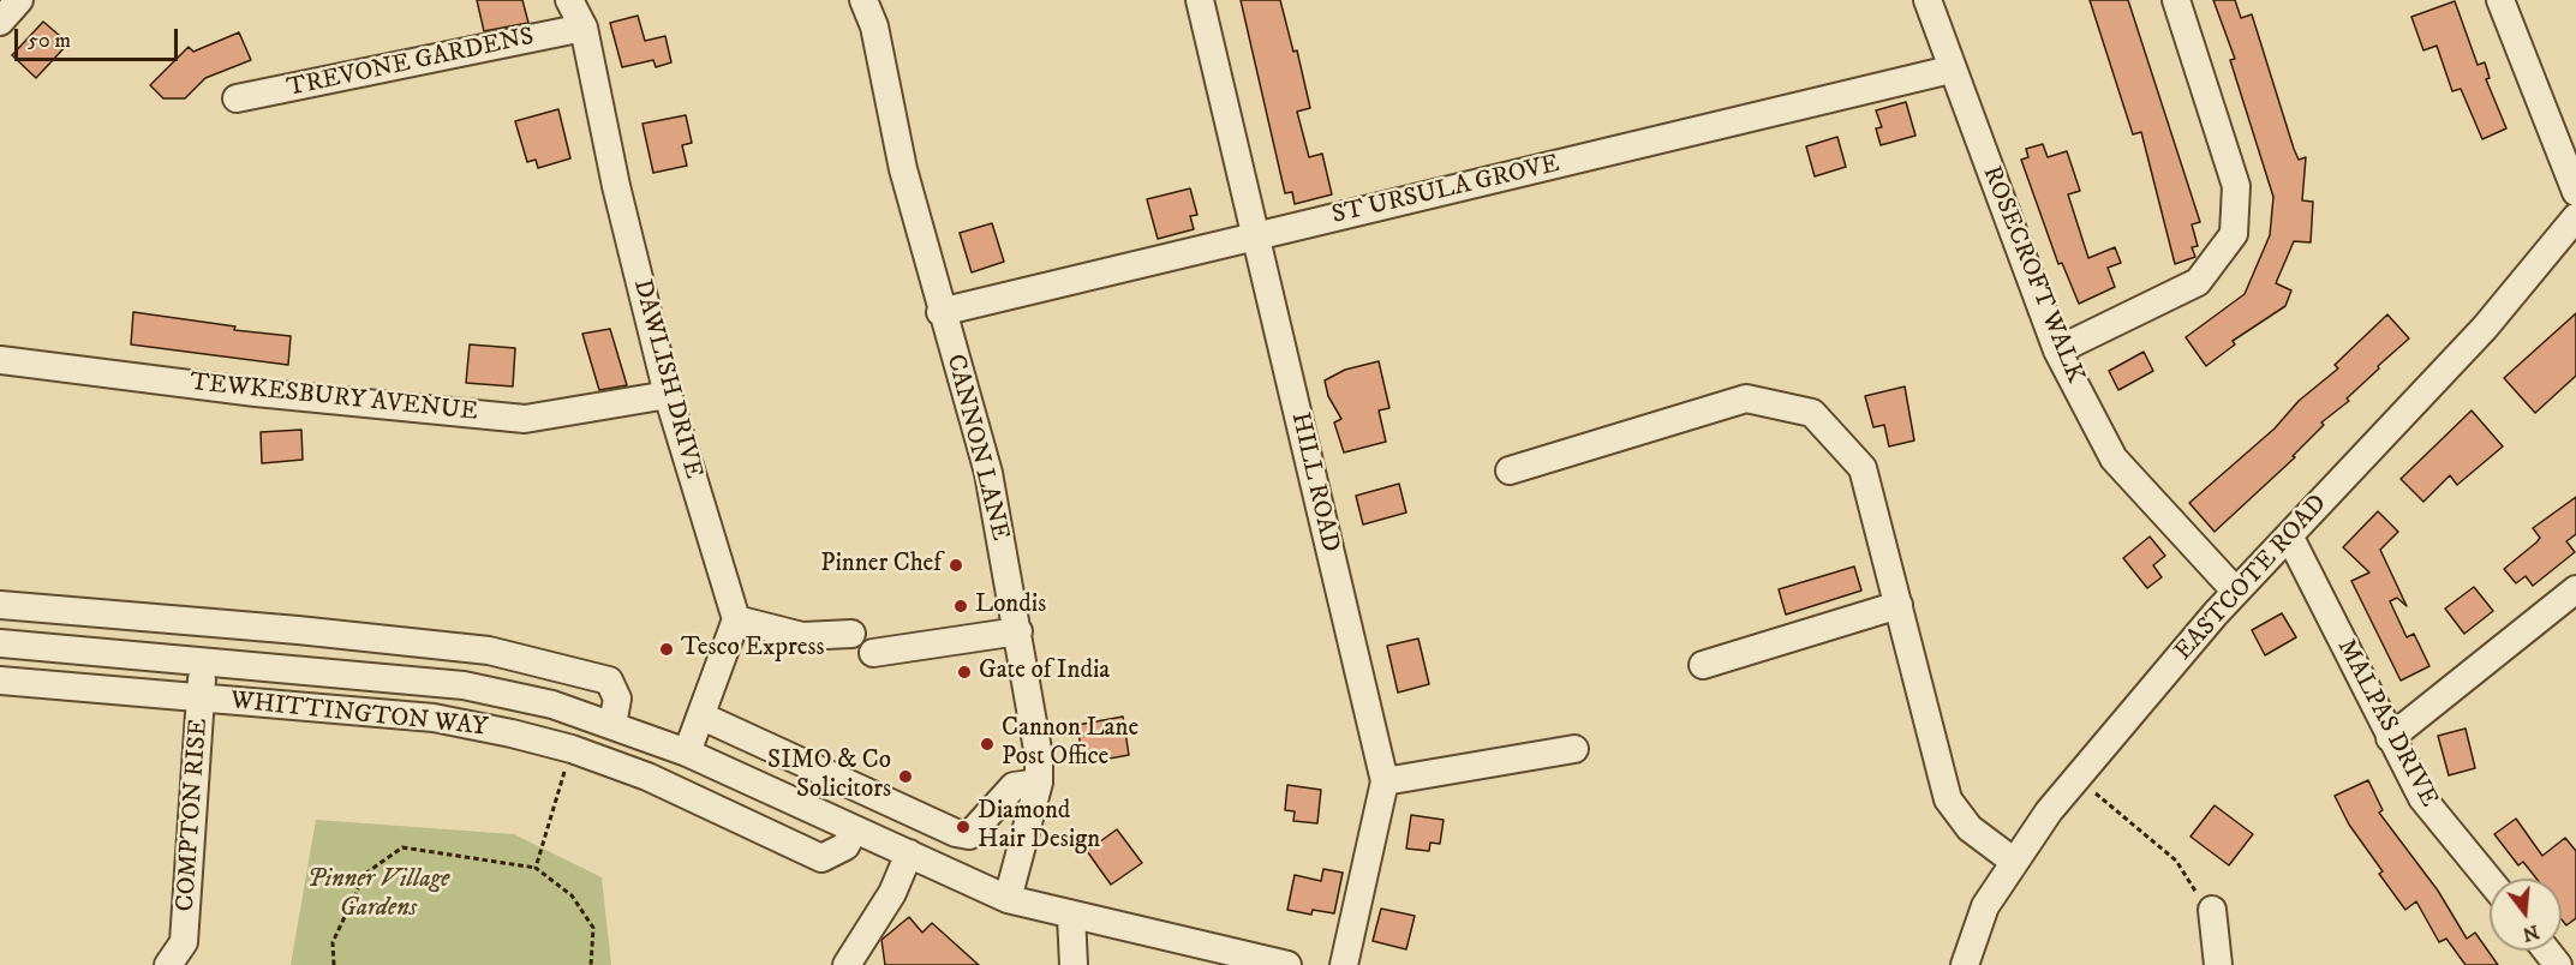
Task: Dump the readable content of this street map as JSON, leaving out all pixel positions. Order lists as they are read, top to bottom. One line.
{"streets":{"street":["TREVONE GARDENS","ST URSULA GROVE","ROSECROFT WALK","DAWLISH DRIVE","TEWKESBURY AVENUE","CANNON LANE","HILL ROAD","EASTCOTE ROAD","WHITTINGTON WAY","MALPAS DRIVE","COMPTON RISE"]},"crossings":[["TREVONE GARDENS","DAWLISH DRIVE"],["ST URSULA GROVE","ROSECROFT WALK"],["ST URSULA GROVE","CANNON LANE"],["ST URSULA GROVE","HILL ROAD"],["ROSECROFT WALK","EASTCOTE ROAD"],["DAWLISH DRIVE","TEWKESBURY AVENUE"],["CANNON LANE","WHITTINGTON WAY"],["EASTCOTE ROAD","MALPAS DRIVE"],["WHITTINGTON WAY","COMPTON RISE"]],"parks":["Pinner Village Gardens"],"places":["Pinner Chef","Londis","Tesco Express","Gate of India","Cannon Lane Post Office","SIMO & Co Solicitors","Diamond Hair Design"],"scale_bar":"50 m","north":"bottom"}
